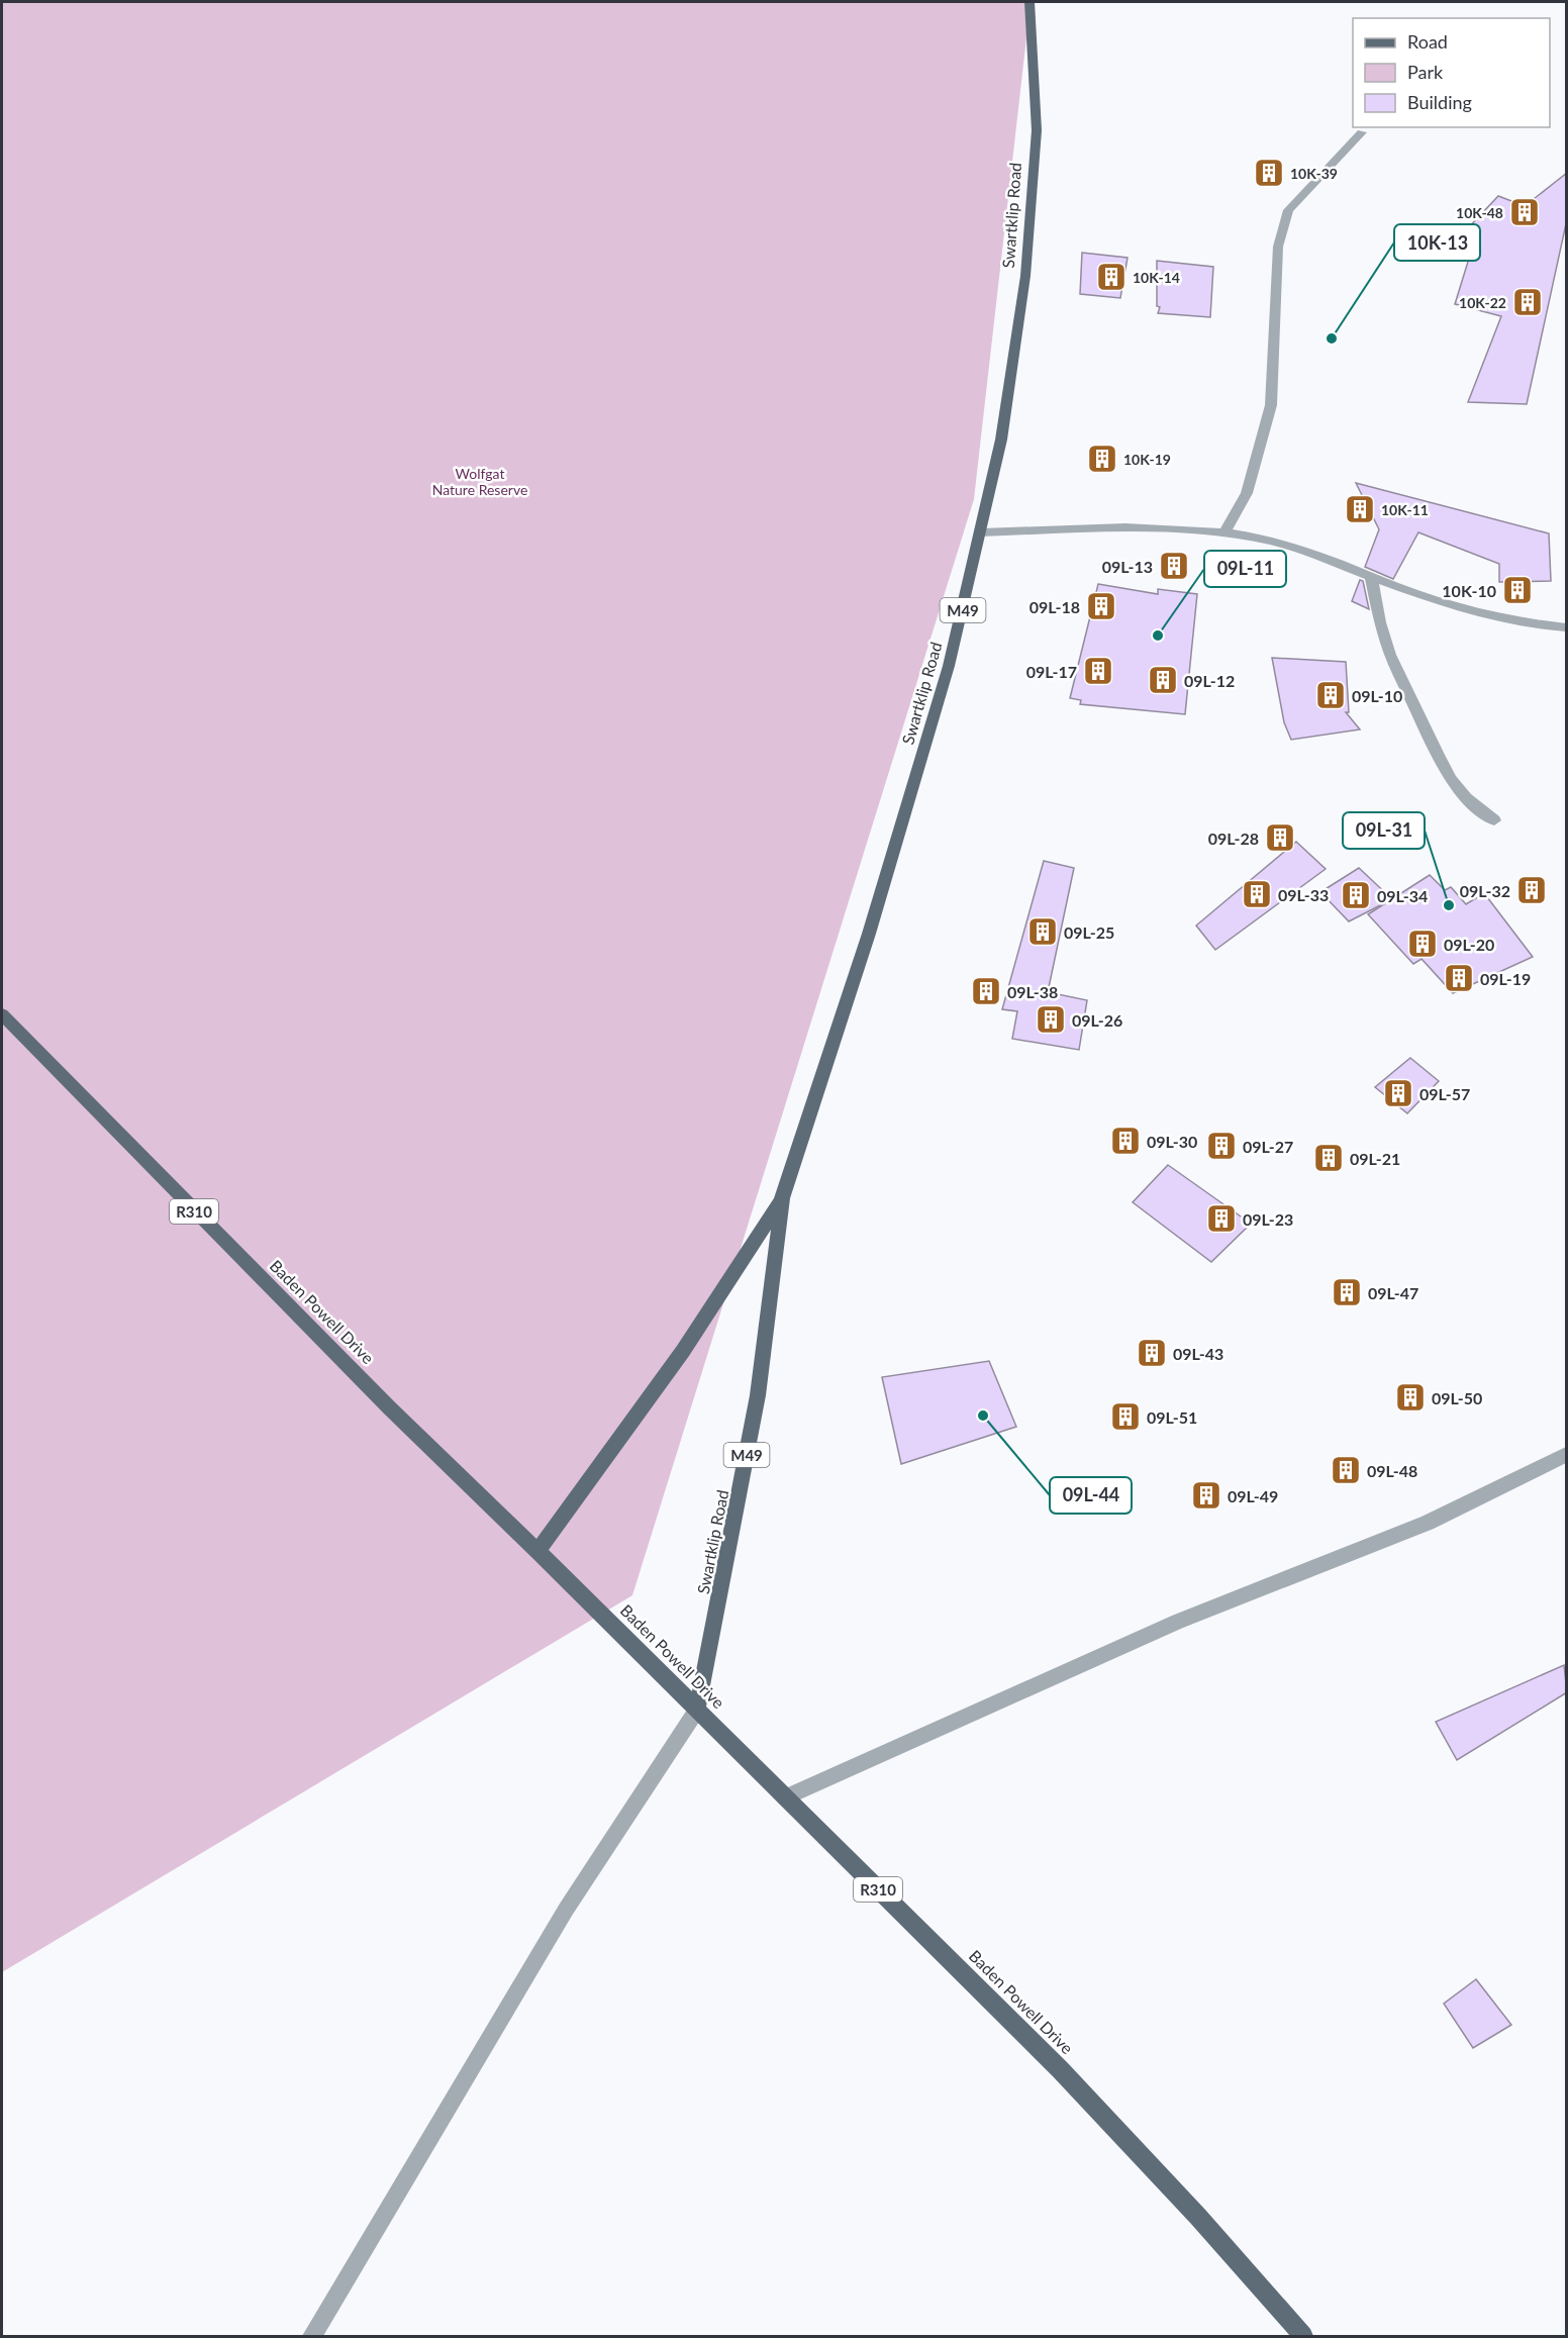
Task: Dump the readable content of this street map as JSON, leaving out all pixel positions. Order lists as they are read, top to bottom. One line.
{"streets":{"main road":["Swartklip Road","M49","R310","Baden Powell Drive"]},"crossings":[["Swartklip Road","Baden Powell Drive"]],"parks":["Wolfgat Nature Reserve"],"places":{"building":["10K-39","10K-48","10K-14","10K-22","10K-19","10K-11","09L-13","10K-10","09L-18","09L-17","09L-12","09L-10","09L-28","09L-32","09L-33","09L-34","09L-25","09L-20","09L-19","09L-38","09L-26","09L-57","09L-30","09L-27","09L-21","09L-23","09L-47","09L-43","09L-50","09L-51","09L-48","09L-49"],"other":["10K-13","09L-11","09L-31","09L-44"]},"legend":["Road","Park","Building"]}
